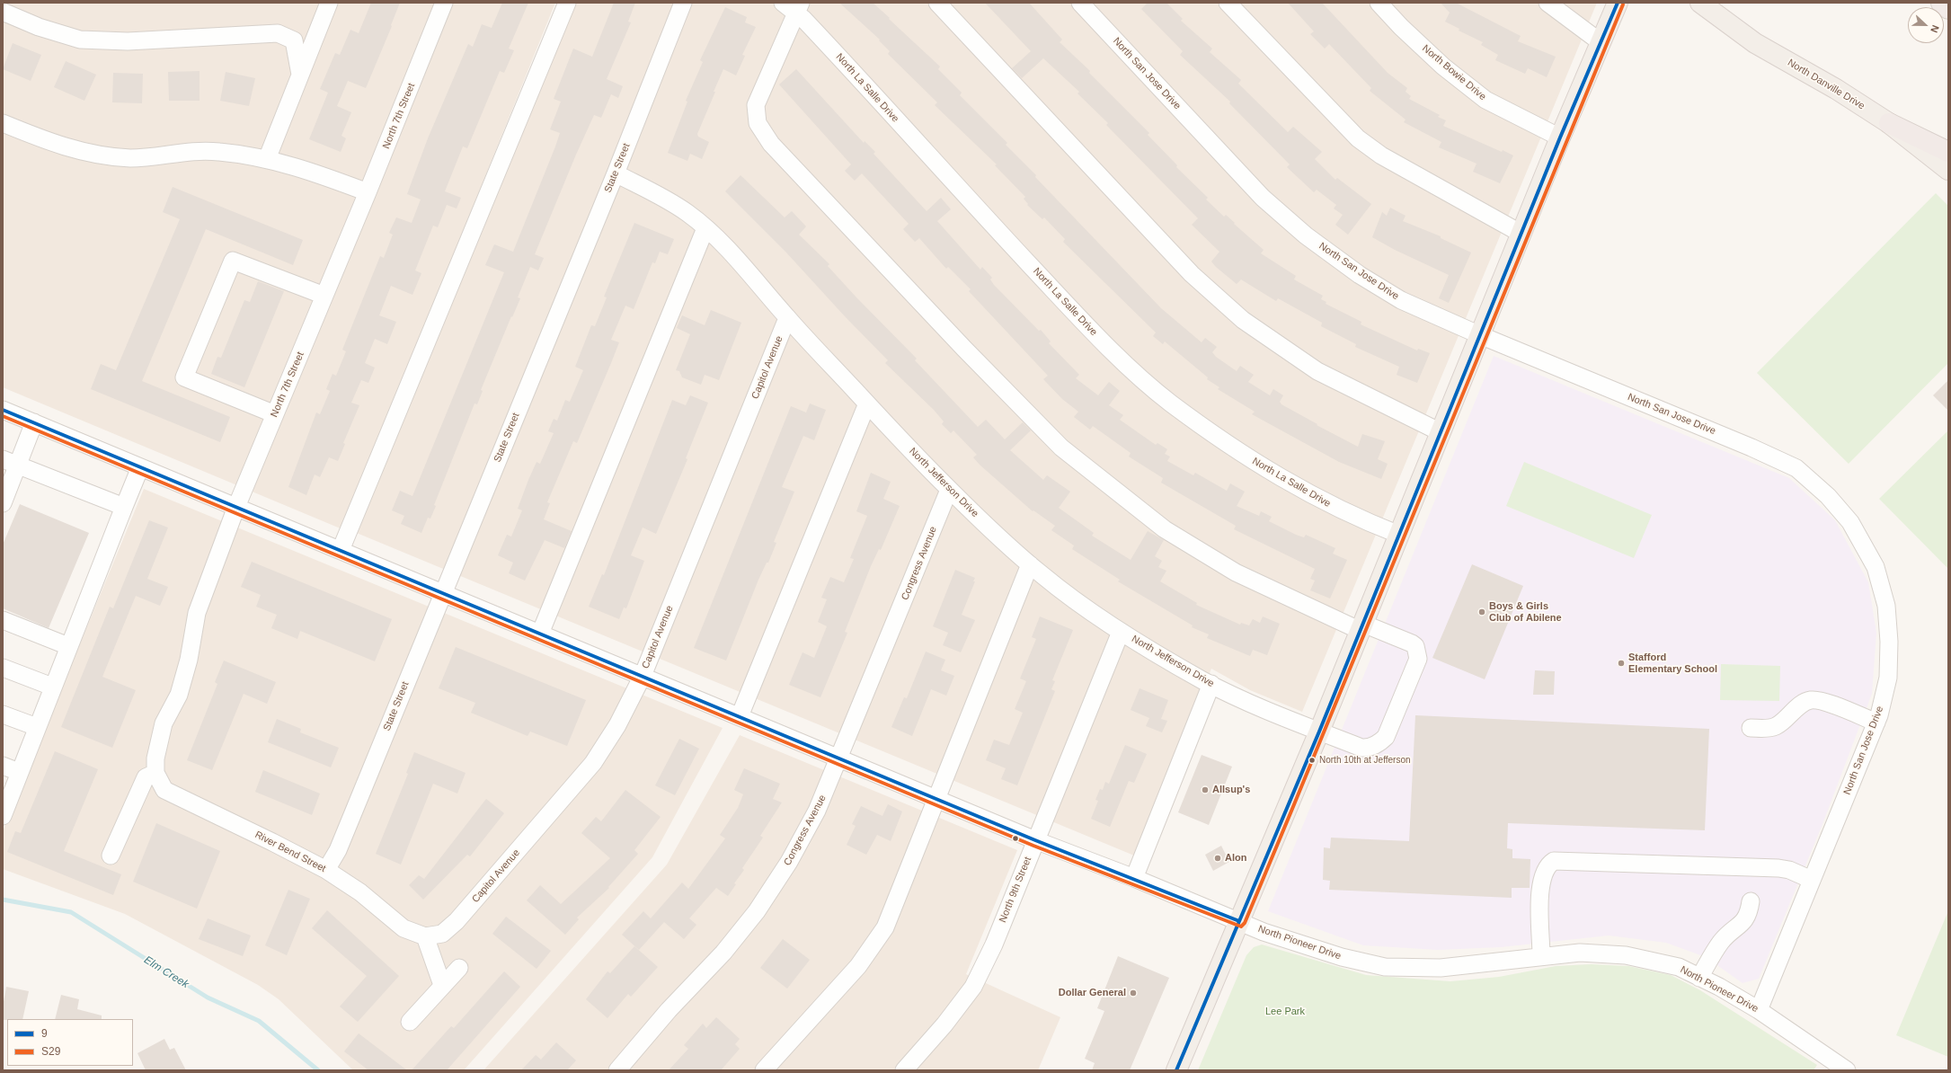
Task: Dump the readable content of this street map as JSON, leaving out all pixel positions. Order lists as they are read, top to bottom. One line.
{"streets":{"main road":["North Danville Drive"],"street":["North Bowie Drive","North San Jose Drive","North La Salle Drive","North 7th Street","State Street","Capitol Avenue","North Jefferson Drive","Congress Avenue","River Bend Street","North 9th Street","North Pioneer Drive"]},"crossings":[["North San Jose Drive","North Pioneer Drive"],["North 7th Street","River Bend Street"],["North 7th Street","North Pioneer Drive"],["State Street","North Jefferson Drive"],["State Street","River Bend Street"],["State Street","North Pioneer Drive"],["Capitol Avenue","North Jefferson Drive"],["Capitol Avenue","River Bend Street"],["Capitol Avenue","North Pioneer Drive"],["North Jefferson Drive","Congress Avenue"],["North Jefferson Drive","North 9th Street"],["Congress Avenue","North Pioneer Drive"],["North 9th Street","North Pioneer Drive"]],"water":["Elm Creek"],"parks":["Lee Park"],"places":["Boys & Girls Club of Abilene","Stafford Elementary School","North 10th at Jefferson","Allsup's","Alon","Dollar General"],"lines":["transit line 9","transit line S29"],"legend":["9","S29"],"north":"right"}
